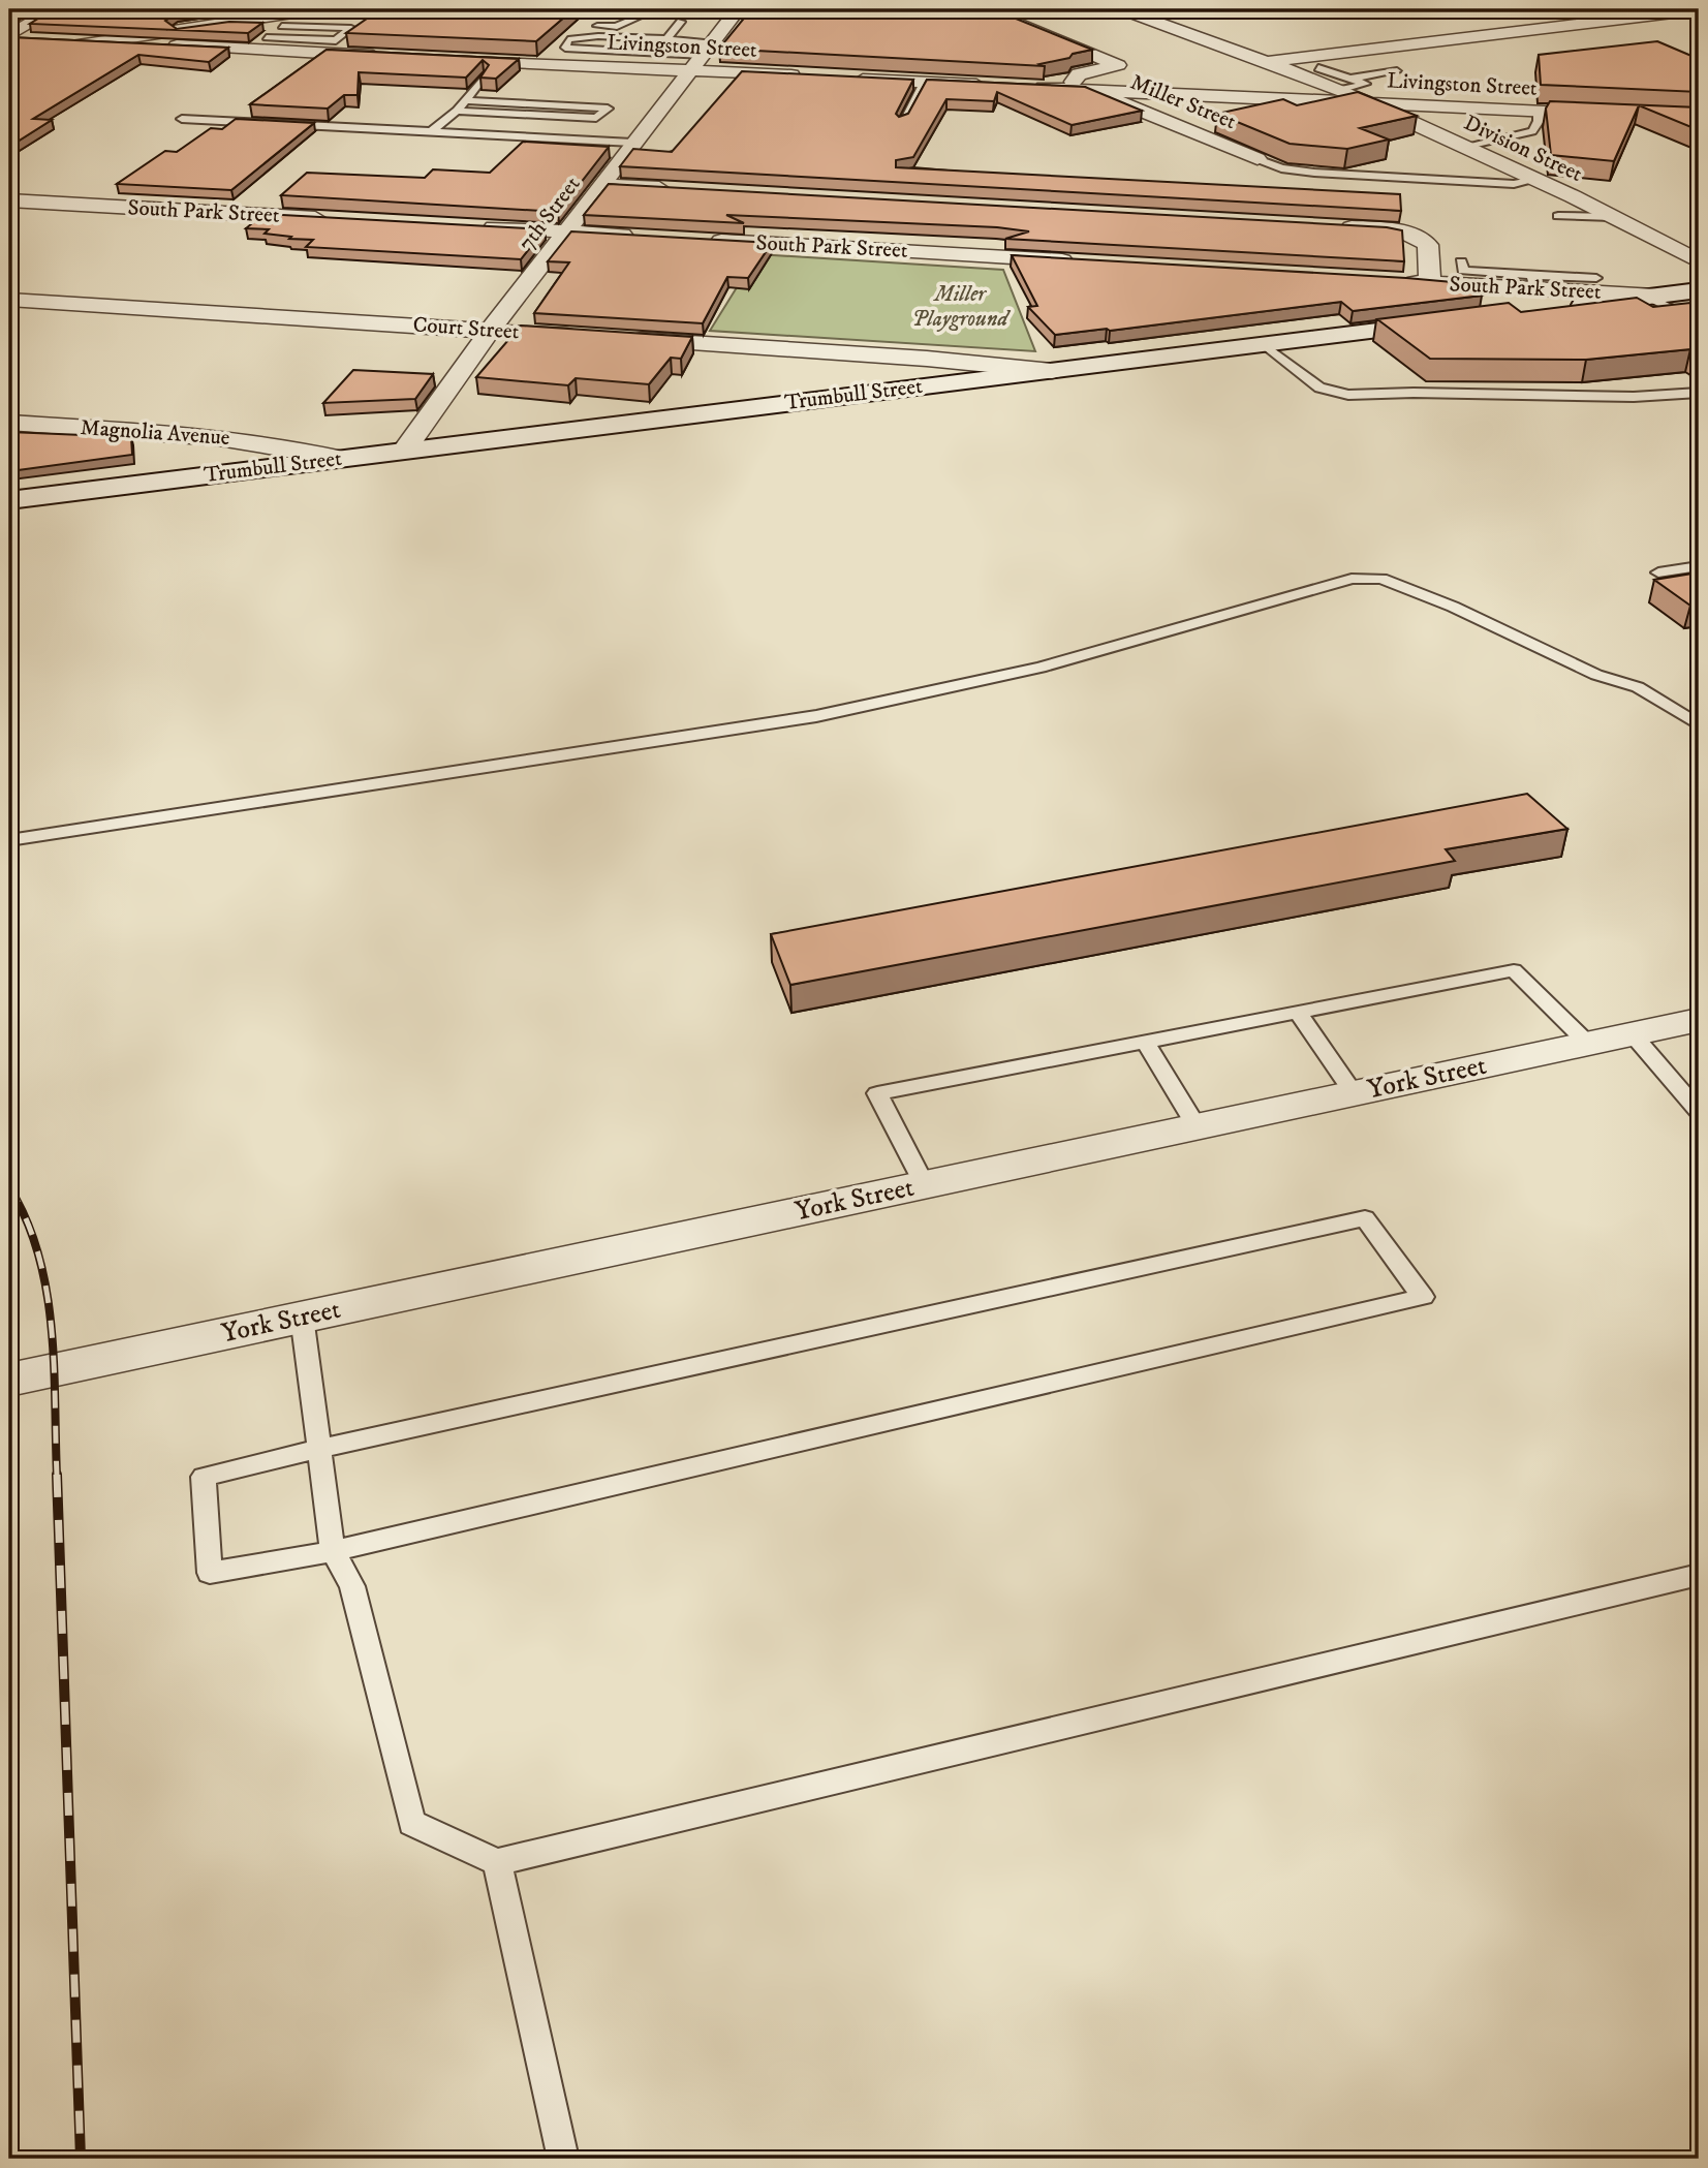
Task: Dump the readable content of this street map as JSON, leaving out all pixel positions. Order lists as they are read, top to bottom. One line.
{"streets":{"street":["Livingston Street","Miller Street","Division Street","South Park Street","7th Street","Court Street","Trumbull Street","Magnolia Avenue","York Street"]},"crossings":[["Livingston Street","Miller Street"],["Livingston Street","Division Street"],["Livingston Street","7th Street"],["7th Street","Court Street"],["7th Street","Trumbull Street"],["Trumbull Street","Magnolia Avenue"]],"parks":["Miller Playground"]}
